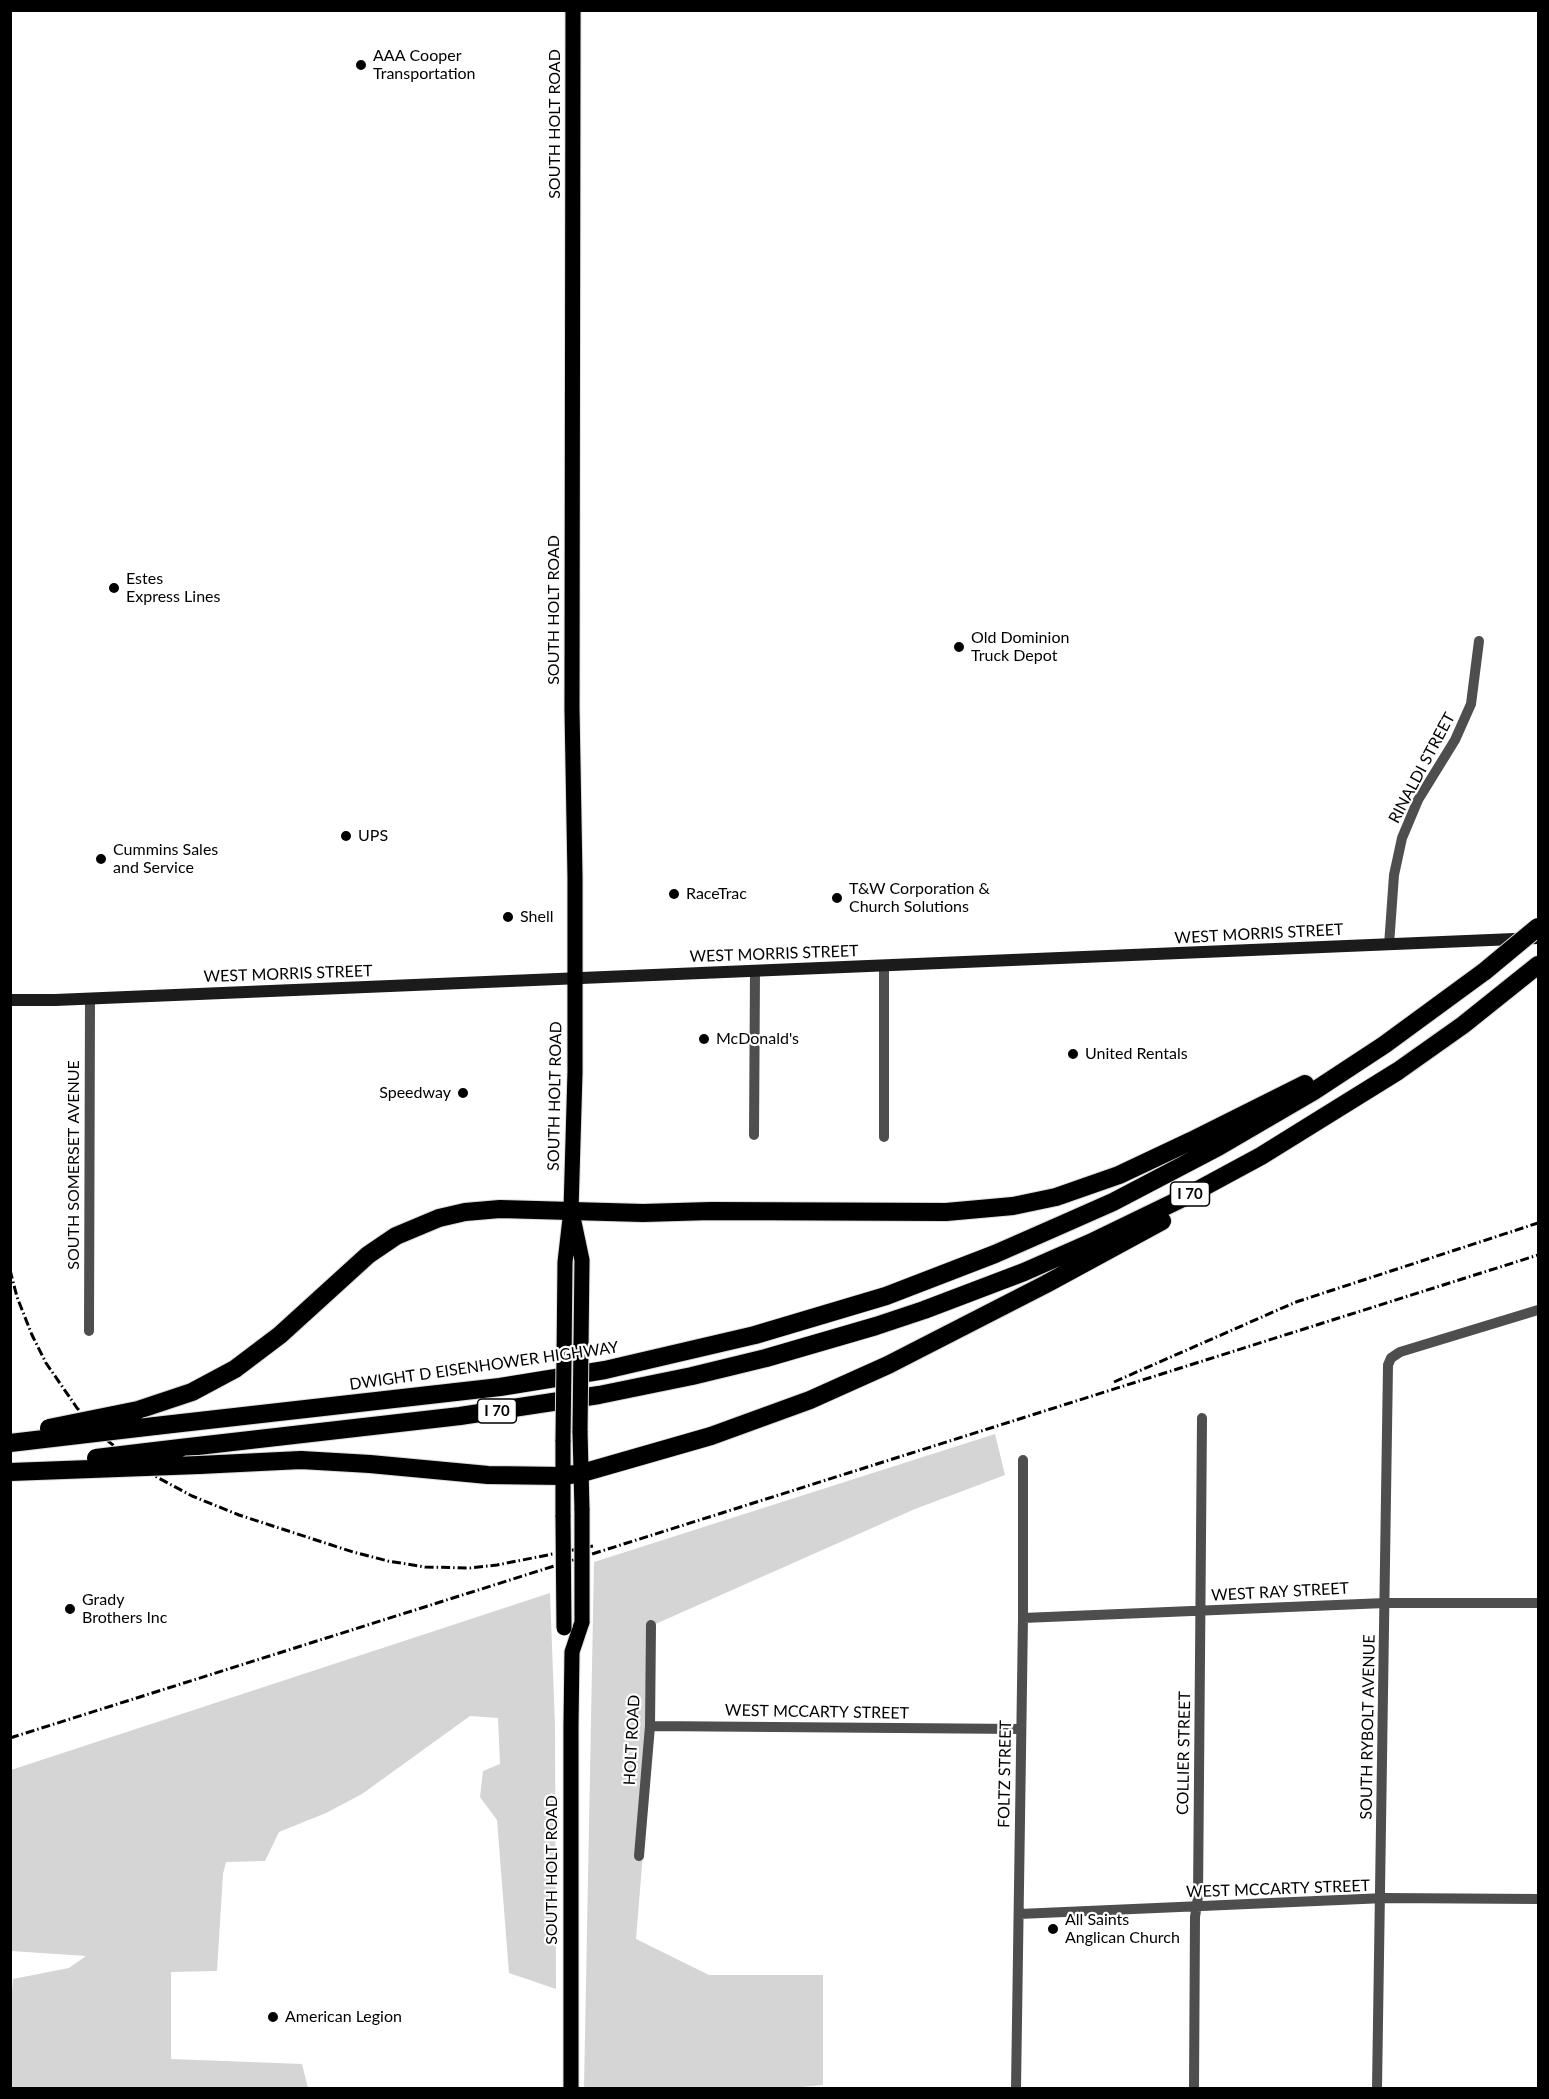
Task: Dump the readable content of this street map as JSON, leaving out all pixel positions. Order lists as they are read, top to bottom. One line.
{"streets":{"highway":["I 70","DWIGHT D EISENHOWER HIGHWAY"],"main road":["SOUTH HOLT ROAD","WEST MORRIS STREET"],"street":["RINALDI STREET","SOUTH SOMERSET AVENUE","WEST RAY STREET","WEST MCCARTY STREET","SOUTH RYBOLT AVENUE","HOLT ROAD","COLLIER STREET","FOLTZ STREET"]},"crossings":[["SOUTH HOLT ROAD","WEST MORRIS STREET"],["RINALDI STREET","WEST MORRIS STREET"],["WEST MORRIS STREET","SOUTH SOMERSET AVENUE"],["WEST RAY STREET","SOUTH RYBOLT AVENUE"],["WEST RAY STREET","COLLIER STREET"],["WEST RAY STREET","FOLTZ STREET"],["WEST MCCARTY STREET","SOUTH RYBOLT AVENUE"],["WEST MCCARTY STREET","HOLT ROAD"],["WEST MCCARTY STREET","COLLIER STREET"],["WEST MCCARTY STREET","FOLTZ STREET"]],"places":["AAA Cooper Transportation","Estes Express Lines","Old Dominion Truck Depot","UPS","Cummins Sales and Service","RaceTrac","T&W Corporation & Church Solutions","Shell","McDonald's","United Rentals","Speedway","Grady Brothers Inc","All Saints Anglican Church","American Legion"]}
